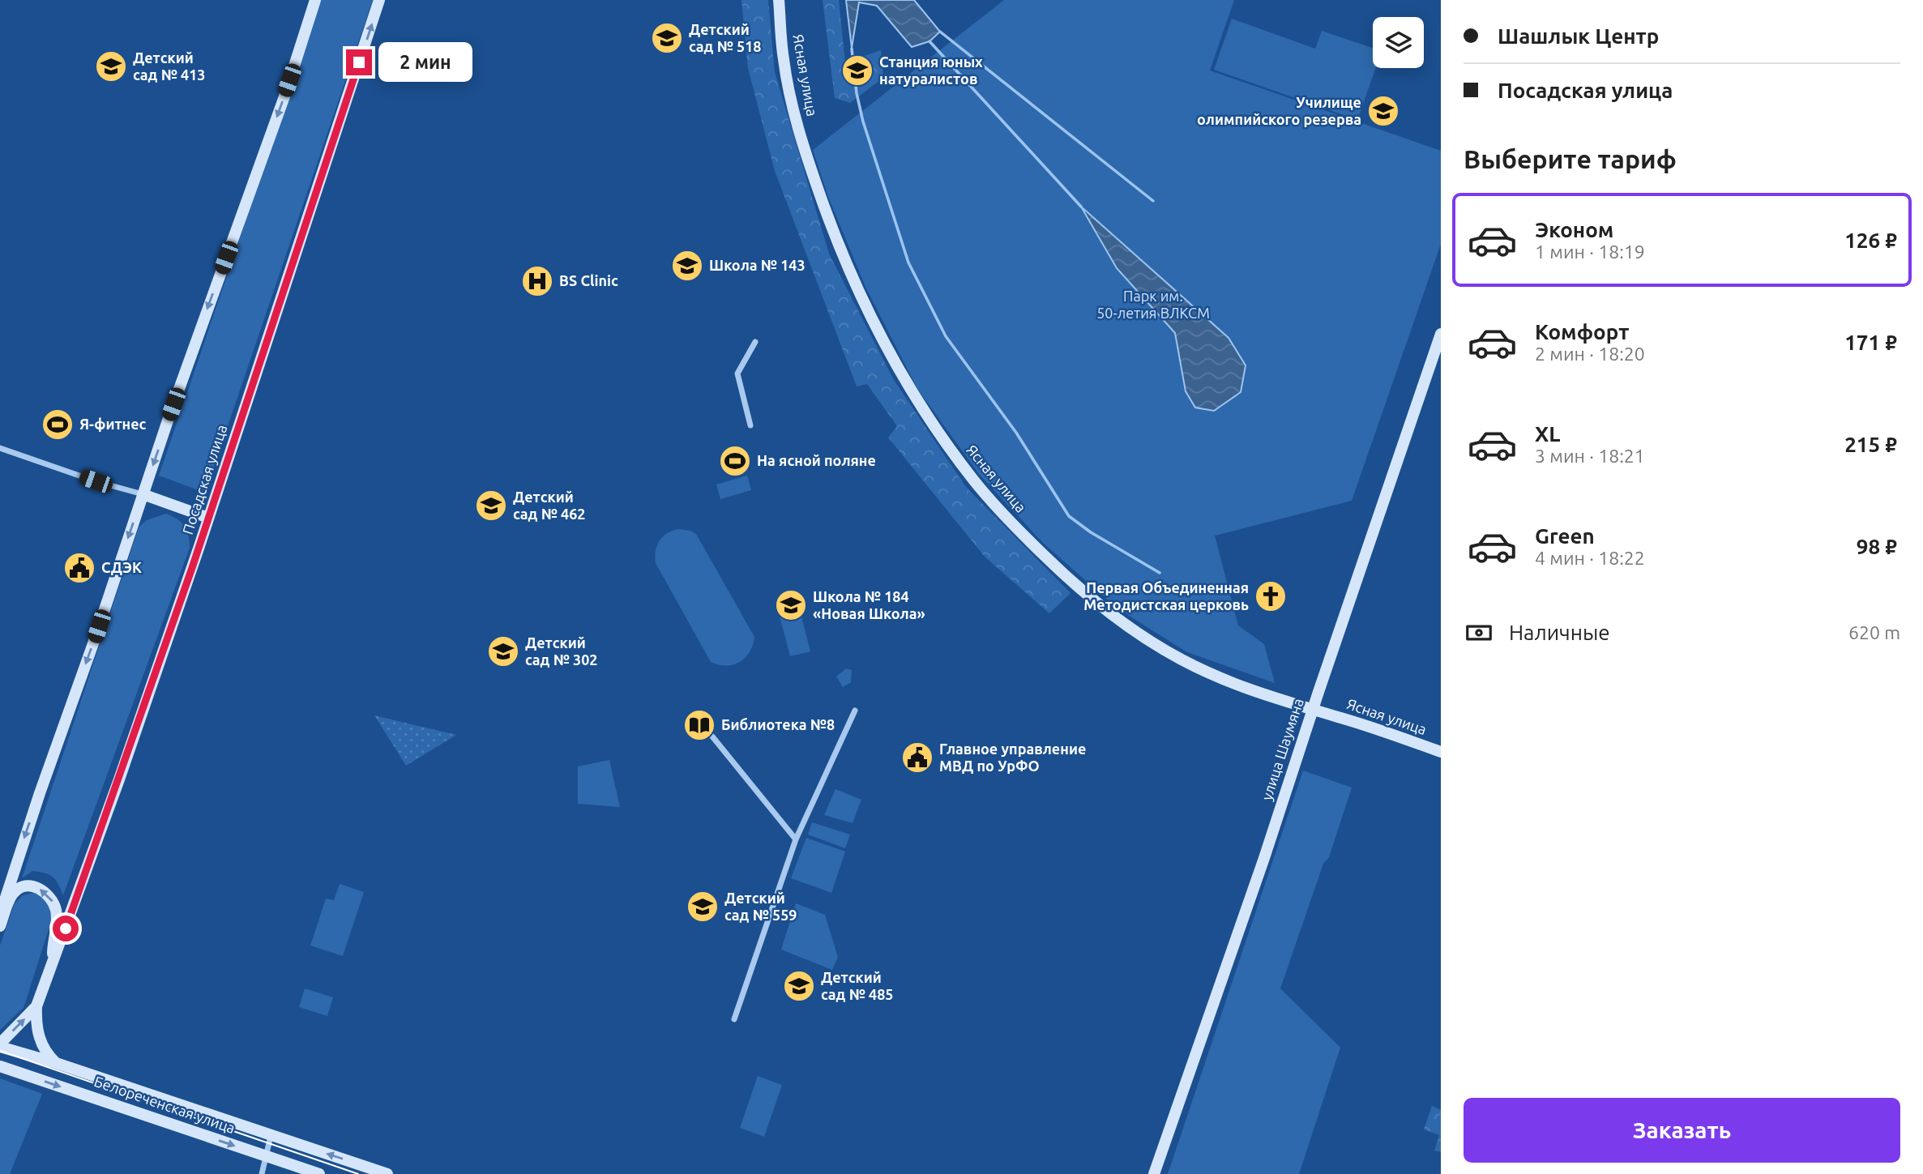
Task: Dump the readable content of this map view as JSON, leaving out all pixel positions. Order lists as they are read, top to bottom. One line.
{"streets":{"street":["Ясная улица","Посадская улица","улица Шаумяна","Белореченская улица"]},"crossings":[["Ясная улица","улица Шаумяна"],["Посадская улица","Белореченская улица"]],"parks":["Парк им. 50-летия ВЛКСМ"],"places":{"school or university":["Детский сад № 518","Детский сад № 413","Станция юных натуралистов","Училище олимпийского резерва","Школа № 143","Детский сад № 462","Школа № 184 «Новая Школа»","Детский сад № 302","Детский сад № 559","Детский сад № 485"],"hospital":["BS Clinic"],"sports":["Я-фитнес","На ясной поляне"],"public building":["СДЭК","Главное управление МВД по УрФО"],"church":["Первая Объединенная Методистская церковь"],"library":["Библиотека №8"]},"page":{"banner":["Шашлык Центр","Посадская улица"],"bubble":"2 мин","heading":"Выберите тариф","list":[{"name":"Эконом","note":"1 мин · 18:19","value":"126 ₽"},{"name":"Комфорт","note":"2 мин · 18:20","value":"171 ₽"},{"name":"XL","note":"3 мин · 18:21","value":"215 ₽"},{"name":"Green","note":"4 мин · 18:22","value":"98 ₽"}],"pay":["Наличные","620 m"],"buttons":"Заказать"}}
